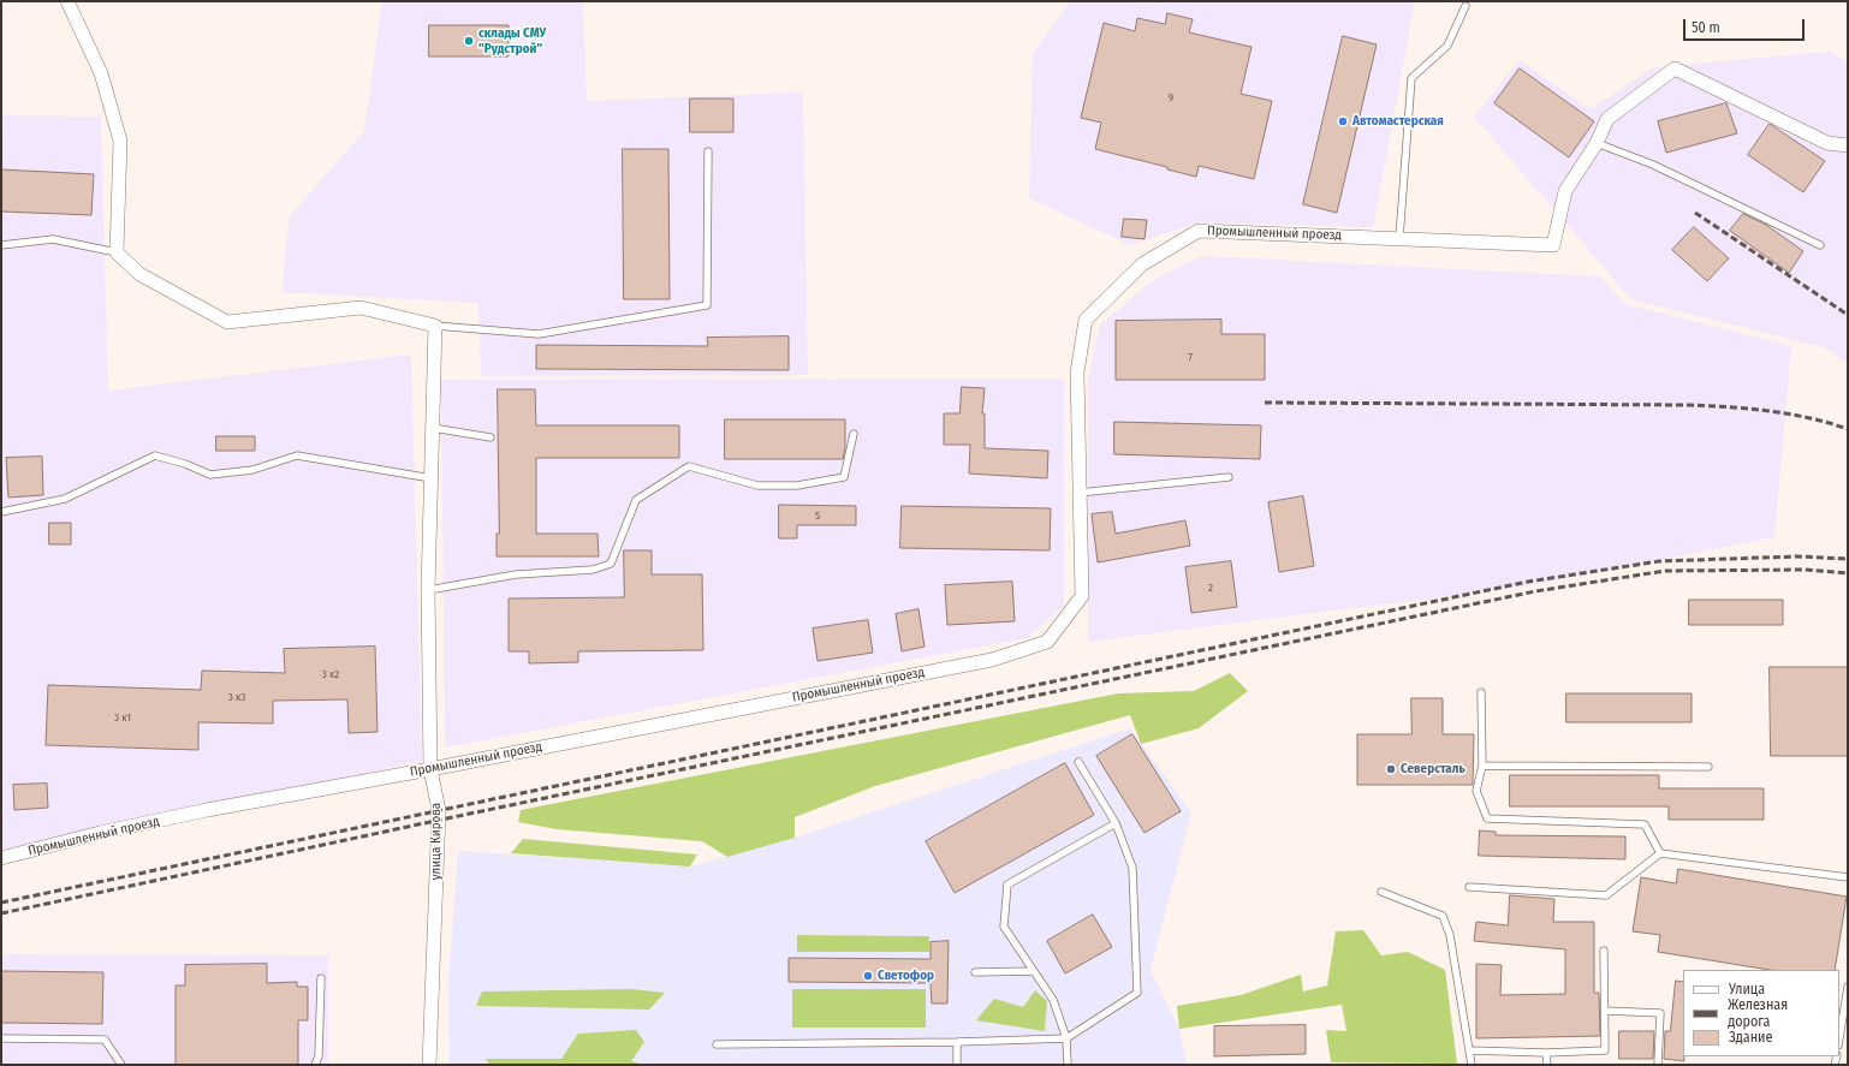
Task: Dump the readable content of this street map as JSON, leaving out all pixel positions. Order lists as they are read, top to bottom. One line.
{"streets":{"street":["Промышленный проезд","улица Кирова"]},"crossings":[["Промышленный проезд","улица Кирова"]],"places":["склады СМУ \"Рудстрой\"","Автомастерская","Северсталь","Светофор"],"house_numbers":["9","7","5","2","3 к2","3 к3","3 к1"],"legend":["Улица","Железная дорога","Здание"],"scale_bar":"50 m"}
